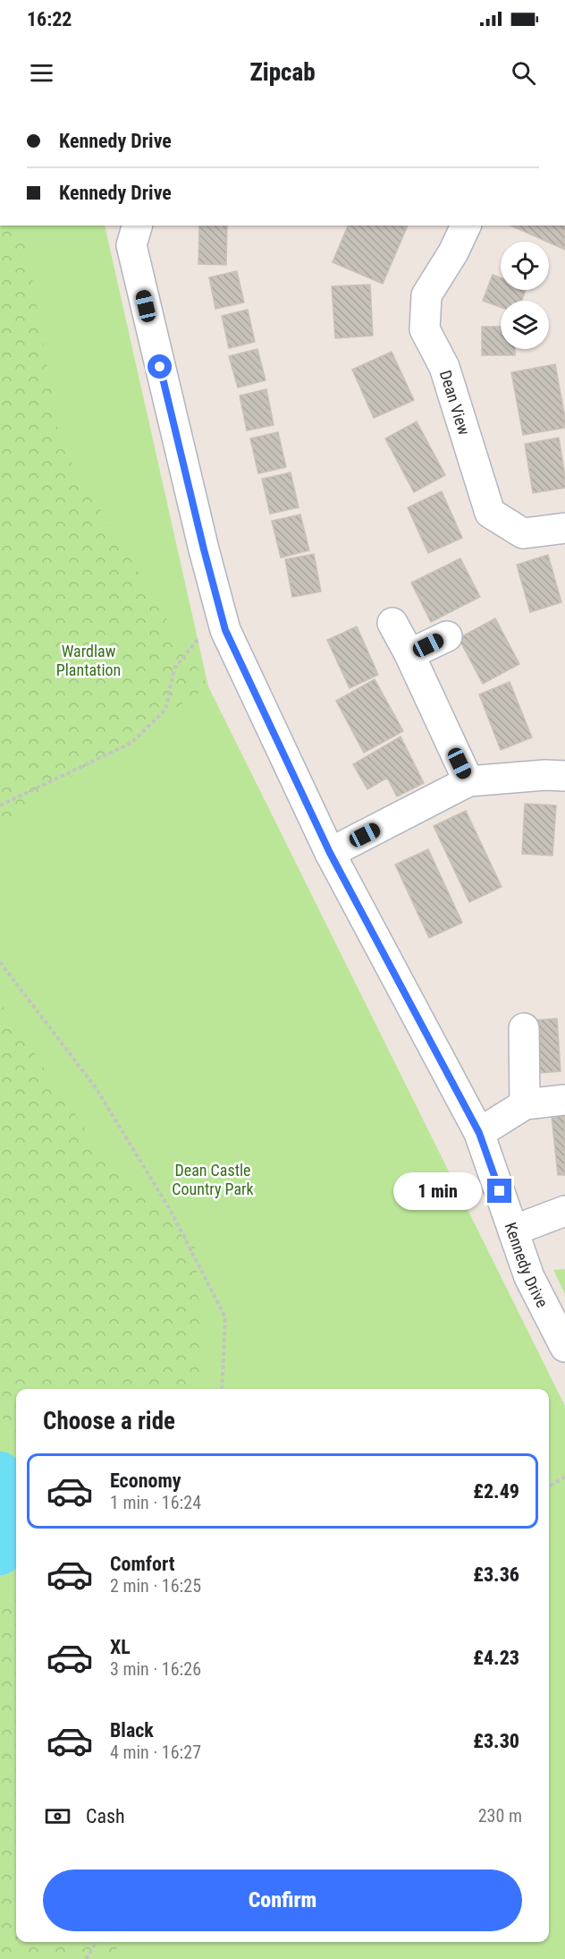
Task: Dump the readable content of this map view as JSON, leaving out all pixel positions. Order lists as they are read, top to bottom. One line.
{"streets":{"street":["Dean View","Kennedy Drive"]},"parks":["Wardlaw Plantation","Dean Castle Country Park"],"page":{"status":"16:22","header":"Zipcab","banner":["Kennedy Drive","Kennedy Drive"],"bubble":"1 min","heading":"Choose a ride","list":[{"name":"Economy","note":"1 min · 16:24","value":"£2.49"},{"name":"Comfort","note":"2 min · 16:25","value":"£3.36"},{"name":"XL","note":"3 min · 16:26","value":"£4.23"},{"name":"Black","note":"4 min · 16:27","value":"£3.30"}],"pay":["Cash","230 m"],"buttons":"Confirm"}}
